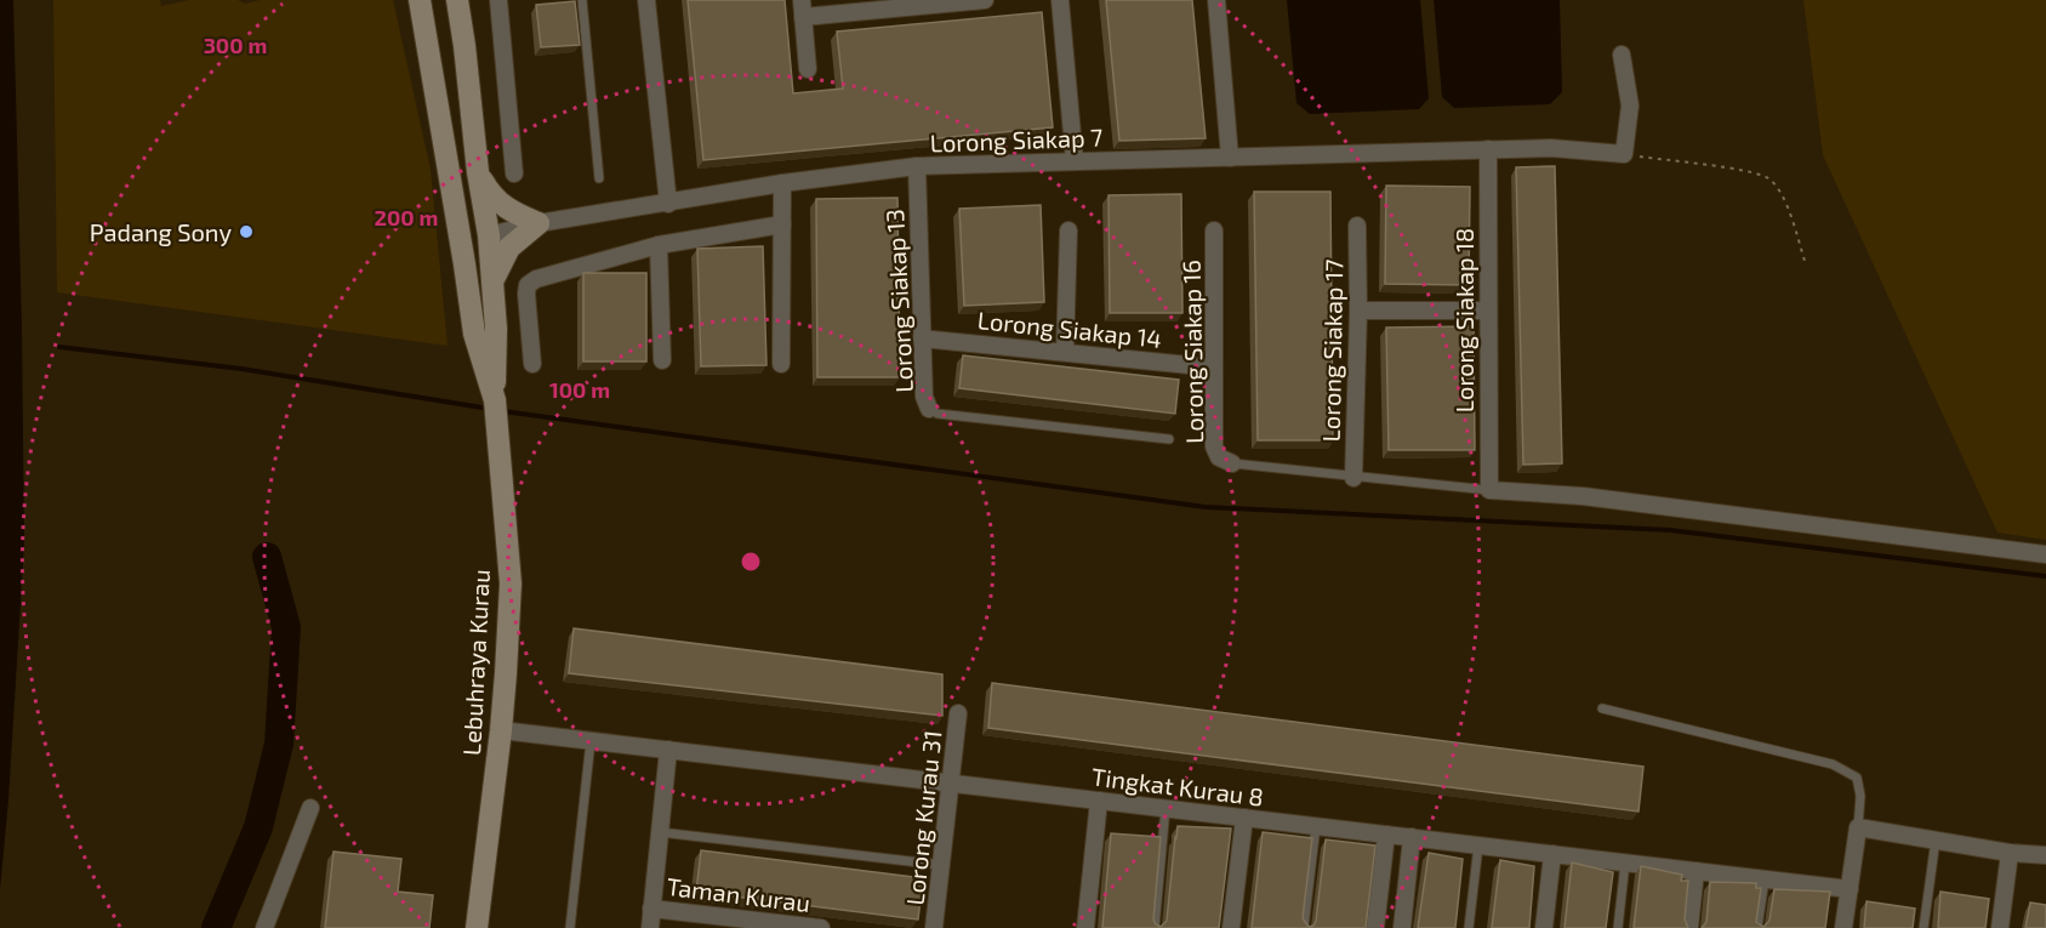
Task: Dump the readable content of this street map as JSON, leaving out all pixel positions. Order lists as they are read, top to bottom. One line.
{"streets":{"street":["Lorong Siakap 7","Lorong Siakap 13","Lorong Siakap 18","Lorong Siakap 14","Lorong Siakap 17","Lorong Siakap 16","Lebuhraya Kurau","Tingkat Kurau 8","Lorong Kurau 31","Taman Kurau"]},"crossings":[["Lorong Siakap 7","Lorong Siakap 13"],["Lorong Siakap 7","Lorong Siakap 18"],["Lorong Siakap 7","Lebuhraya Kurau"],["Lorong Siakap 13","Lorong Siakap 14"],["Lorong Siakap 14","Lorong Siakap 16"],["Lebuhraya Kurau","Tingkat Kurau 8"],["Tingkat Kurau 8","Lorong Kurau 31"]],"places":["Padang Sony"],"rings":["300 m","200 m","100 m"]}
